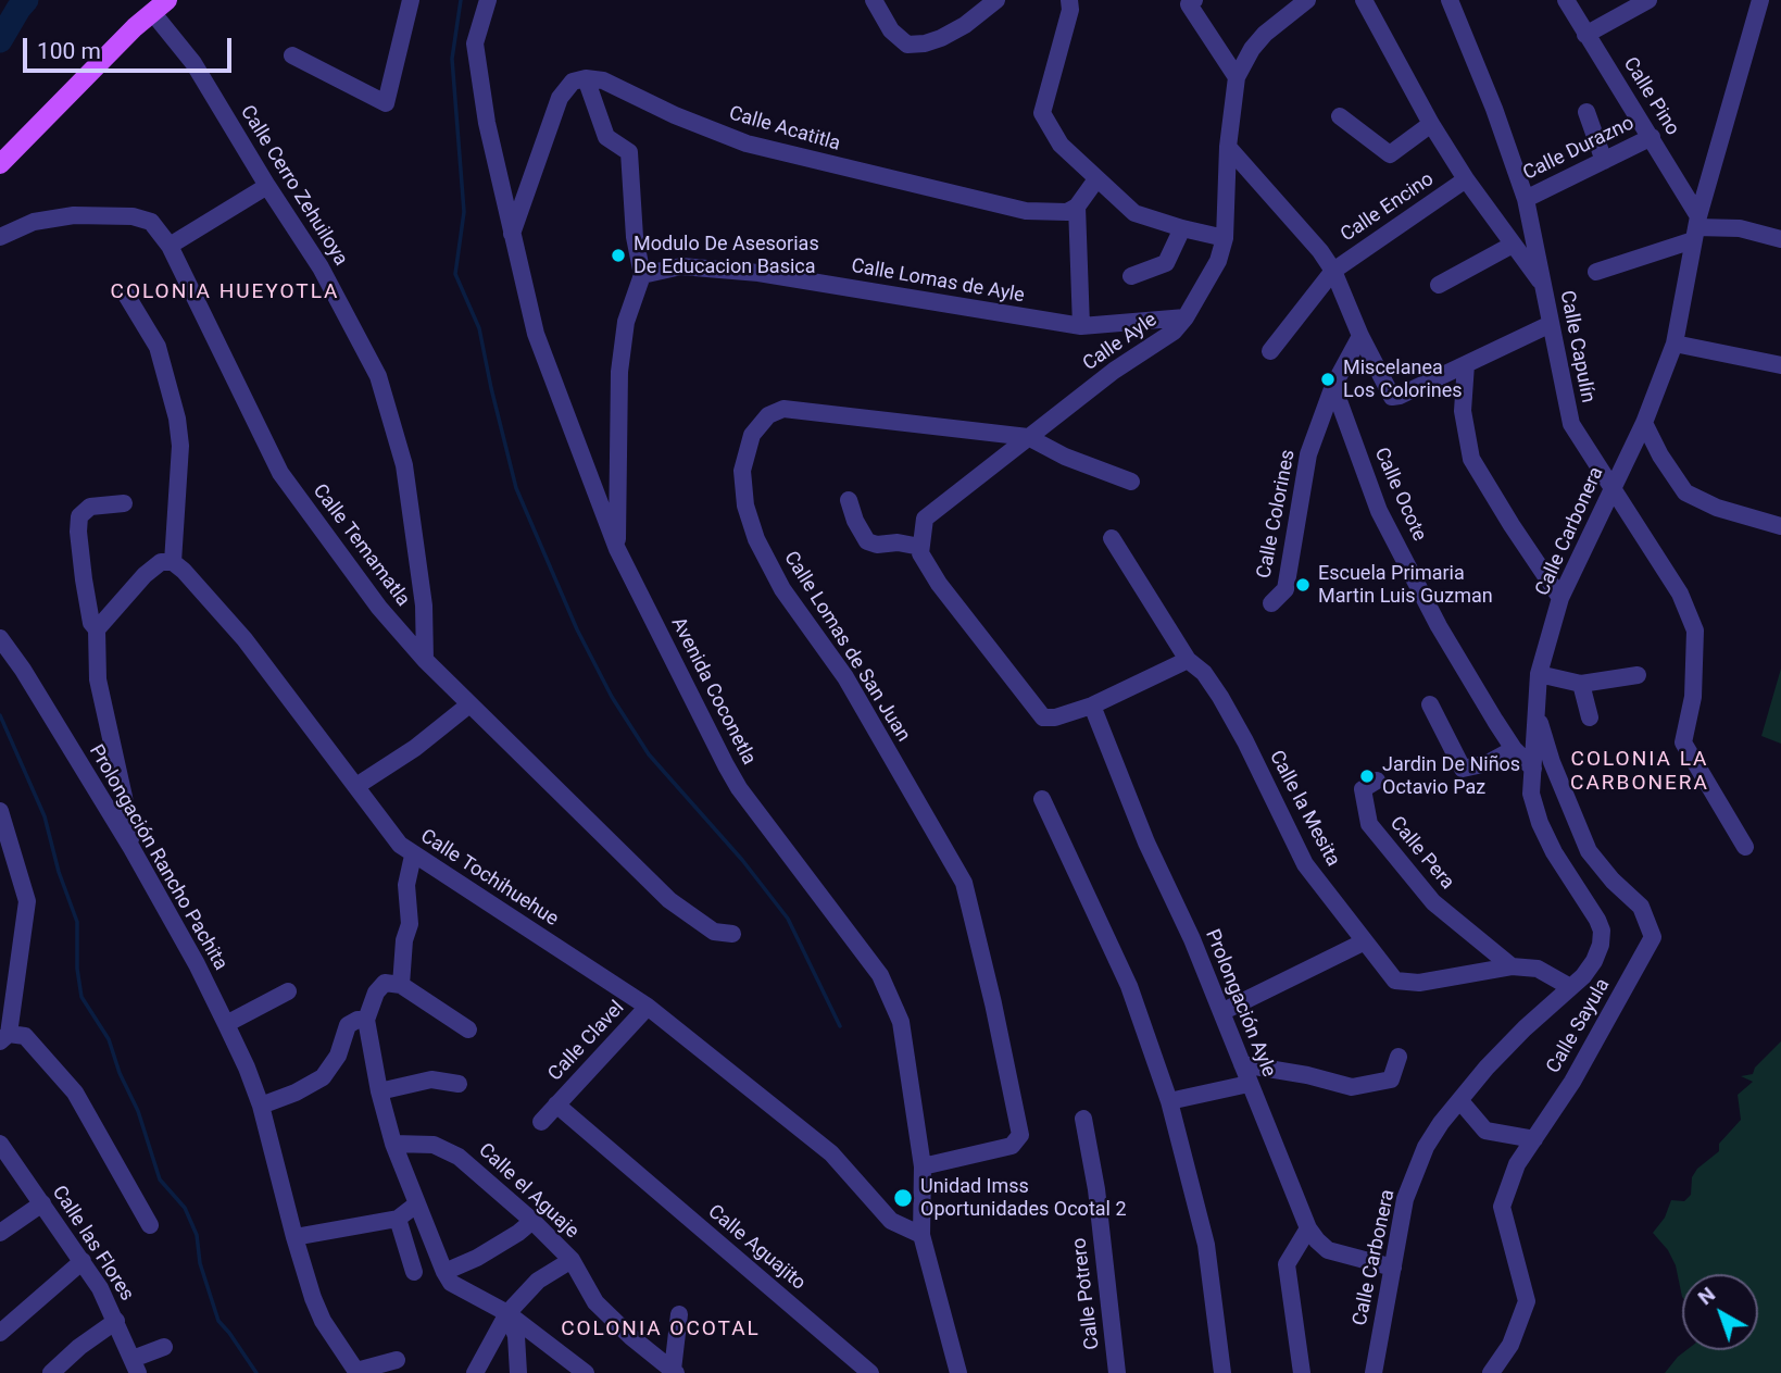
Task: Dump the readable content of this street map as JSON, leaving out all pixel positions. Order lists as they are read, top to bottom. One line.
{"streets":{"street":["Calle Pino","Calle Acatitla","Calle Durazno","Calle Cerro Zehuiloya","Calle Encino","Calle Lomas de Ayle","Calle Ayle","Calle Capulín","Calle Ocote","Calle Colorines","Calle Carbonera","Calle Temamatla","Calle Lomas de San Juan","Avenida Coconetla","Calle la Mesita","Calle Pera","Prolongación Rancho Pachita","Calle Tochihuehue","Prolongación Ayle","Calle Sayula","Calle Clavel","Calle el Aguaje","Calle las Flores","Calle Aguajito","Calle Potrero"]},"crossings":[["Calle Pino","Calle Durazno"],["Calle Pino","Calle Carbonera"],["Calle Acatitla","Calle Ayle"],["Calle Durazno","Calle Capulín"],["Calle Cerro Zehuiloya","Calle Temamatla"],["Calle Lomas de Ayle","Calle Ayle"],["Calle Ayle","Calle Lomas de San Juan"],["Calle Capulín","Calle Carbonera"],["Calle Ocote","Calle Colorines"],["Calle Ocote","Calle Carbonera"],["Calle Carbonera","Calle la Mesita"],["Calle Carbonera","Prolongación Ayle"],["Calle Carbonera","Calle Sayula"],["Calle Lomas de San Juan","Avenida Coconetla"],["Avenida Coconetla","Calle Tochihuehue"],["Calle la Mesita","Calle Pera"],["Calle Tochihuehue","Calle Clavel"],["Calle Clavel","Calle Aguajito"]],"districts":["COLONIA HUEYOTLA","COLONIA LA CARBONERA","COLONIA OCOTAL"],"places":["Modulo De Asesorias De Educacion Basica","Miscelanea Los Colorines","Escuela Primaria Martin Luis Guzman","Jardin De Niños Octavio Paz","Unidad Imss Oportunidades Ocotal 2"],"scale_bar":"100 m","north":"top left"}
